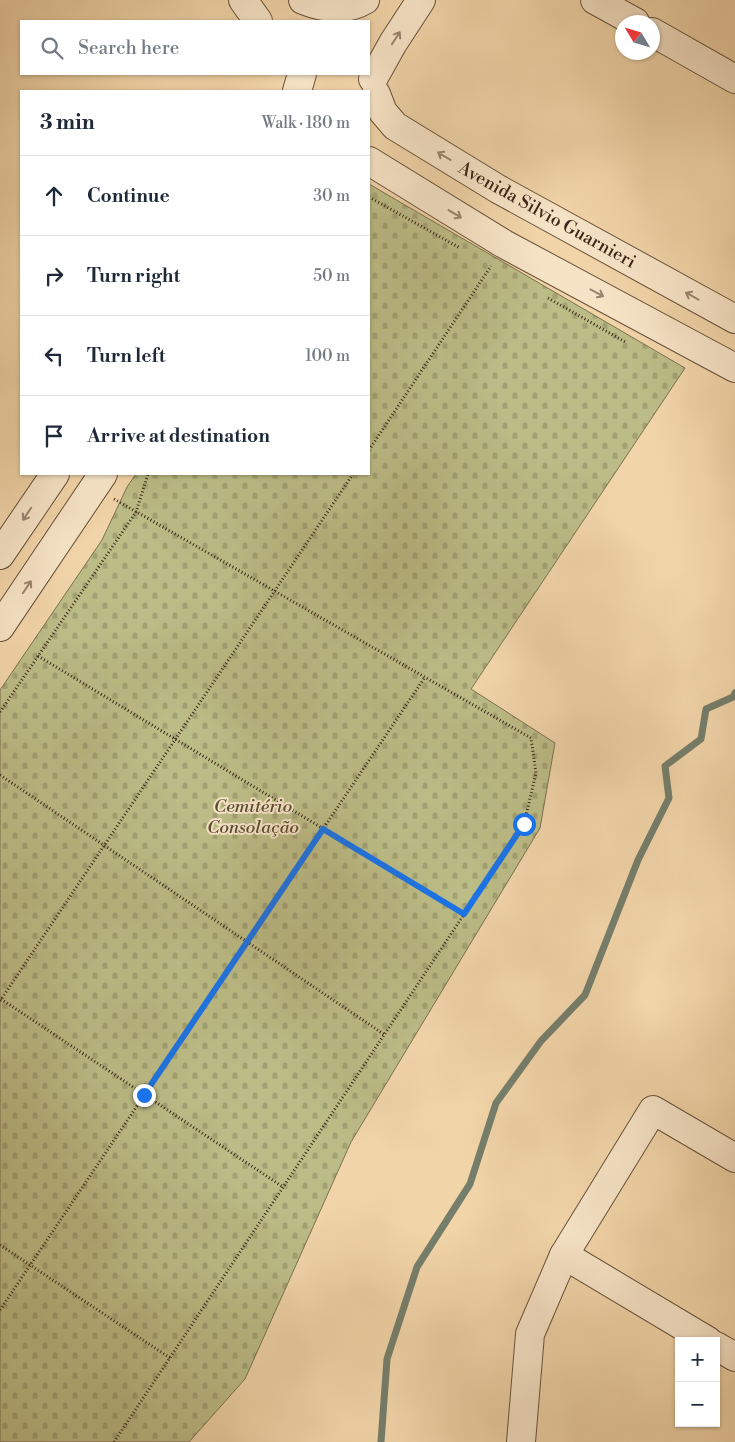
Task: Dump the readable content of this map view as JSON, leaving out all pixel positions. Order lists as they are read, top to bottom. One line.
{"streets":{"street":["Avenida Silvio Guarnieri"]},"parks":["Cemitério Consolação"],"north":"top left","page":{"search":"Search here","heading":["3 min","Walk · 180 m"],"list":[["Continue","30 m"],["Turn right","50 m"],["Turn left","100 m"],"Arrive at destination"],"map_buttons":["+","−"]}}
